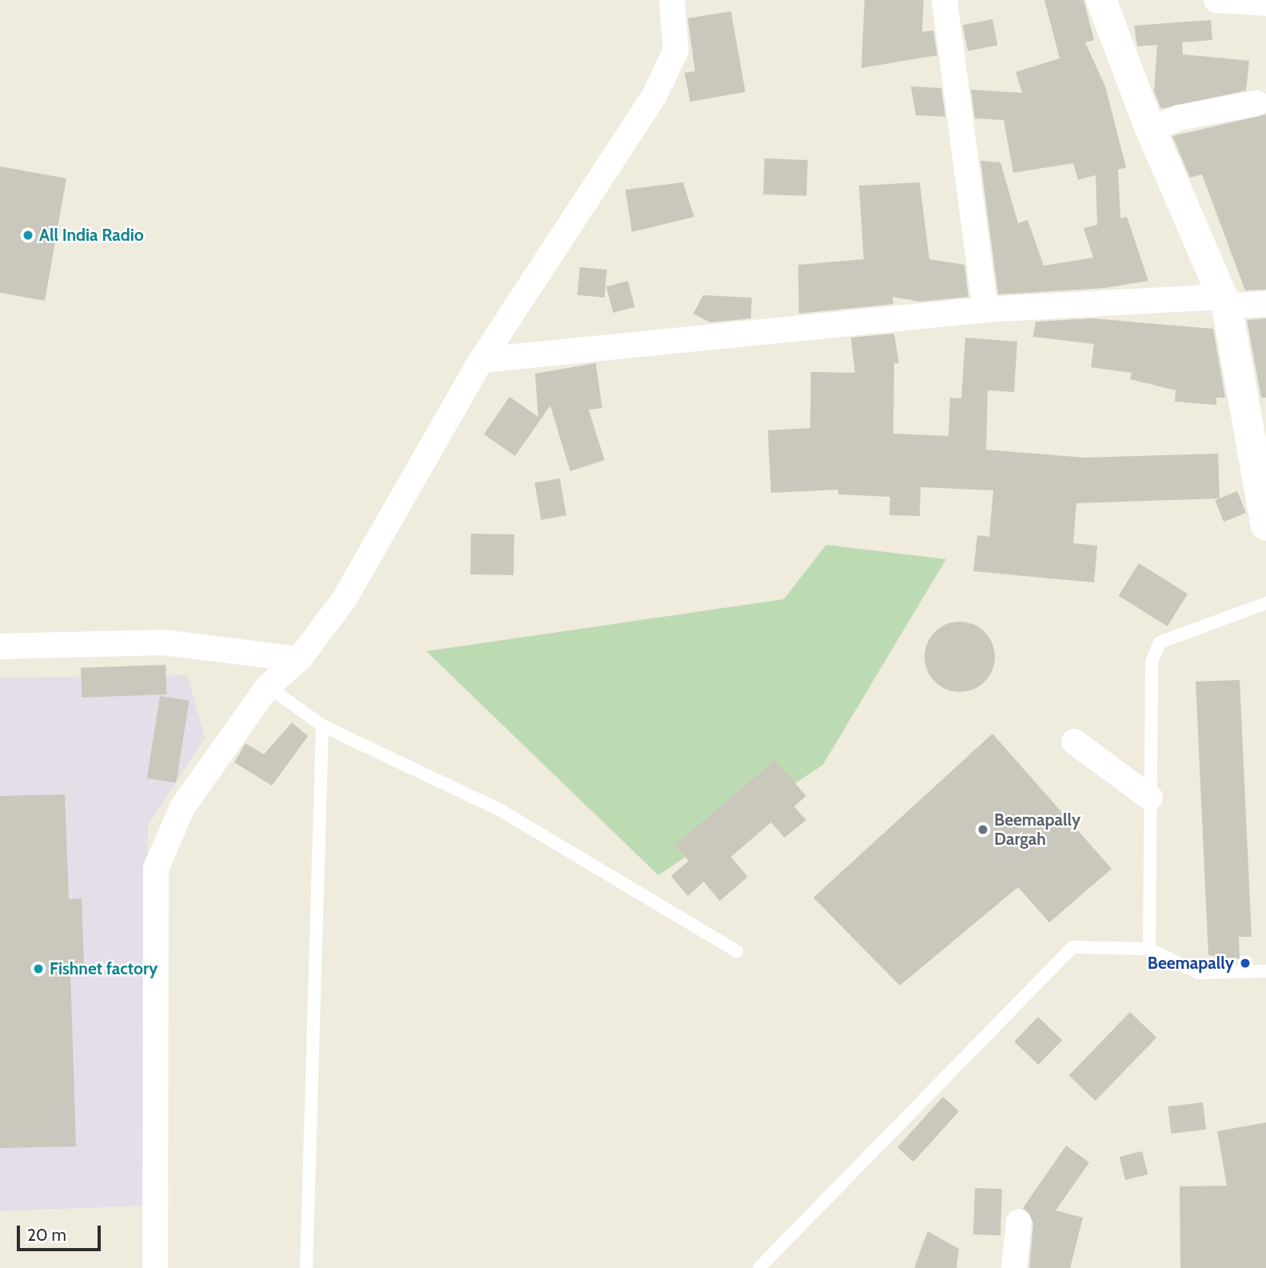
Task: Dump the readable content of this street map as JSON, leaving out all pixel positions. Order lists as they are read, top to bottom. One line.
{"places":["All India Radio","Beemapally Dargah","Beemapally","Fishnet factory"],"scale_bar":"20 m"}
